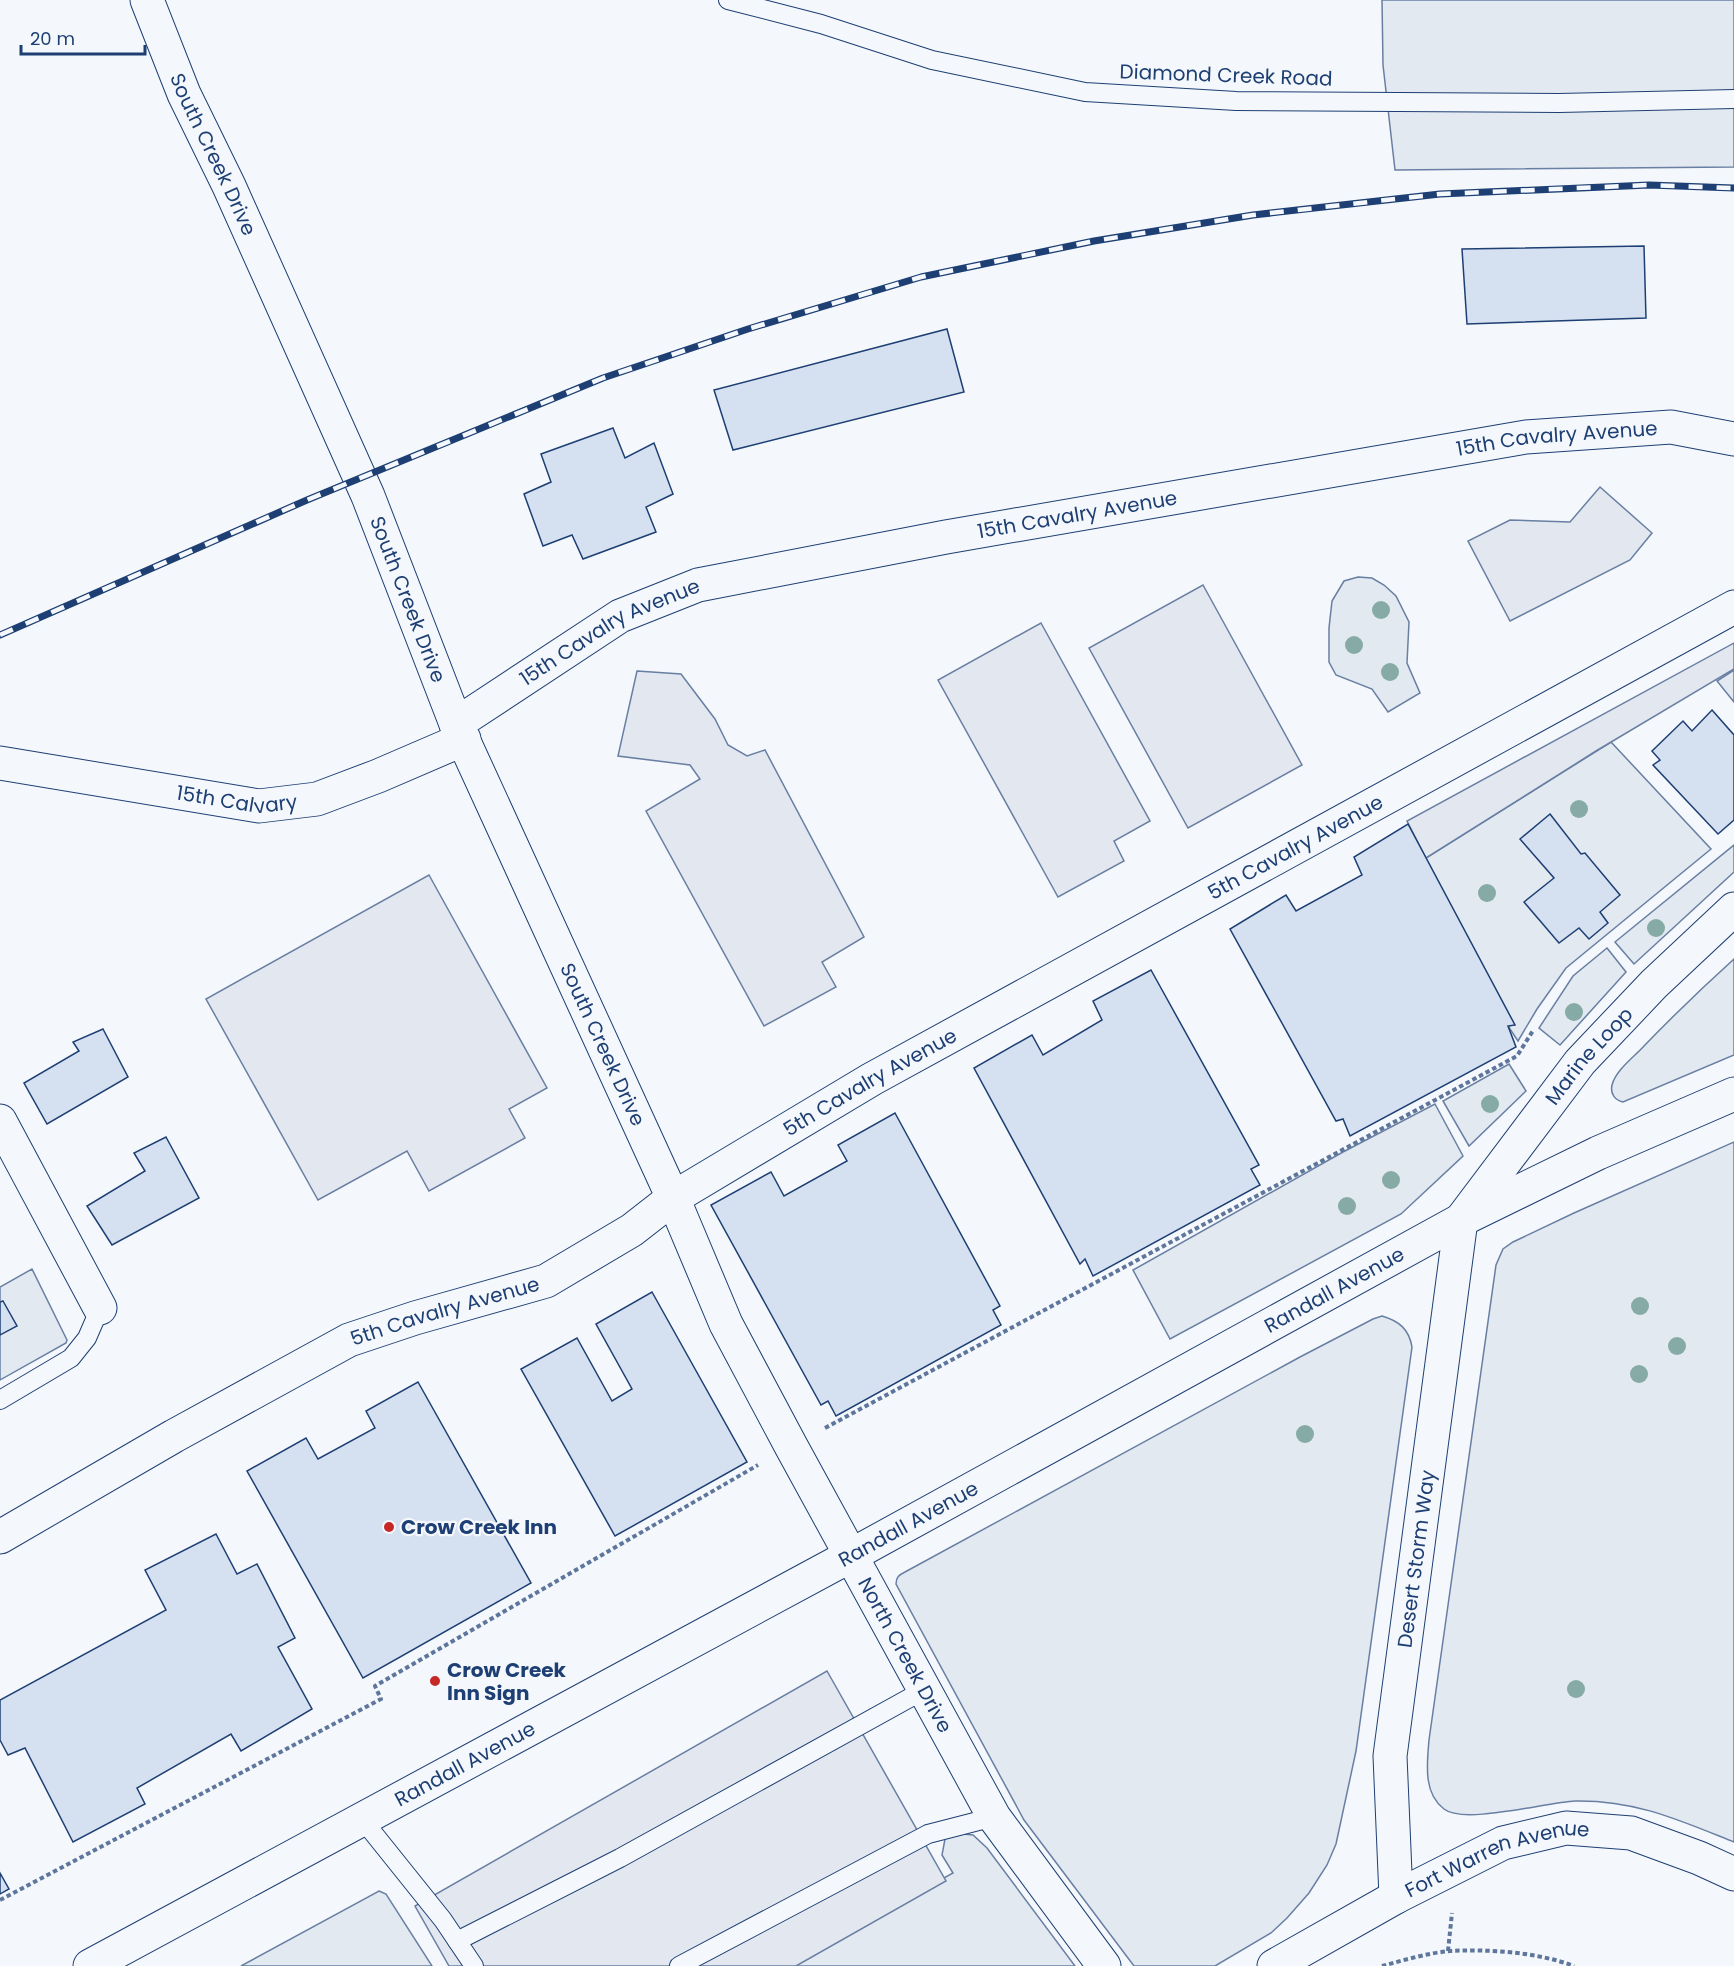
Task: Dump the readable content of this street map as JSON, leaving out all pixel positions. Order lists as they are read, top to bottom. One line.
{"streets":{"street":["South Creek Drive","15th Cavalry Avenue","15th Calvary","5th Cavalry Avenue","Marine Loop","Randall Avenue","Desert Storm Way","North Creek Drive","Fort Warren Avenue"],"lane":["Diamond Creek Road"]},"crossings":[["South Creek Drive","15th Cavalry Avenue"],["South Creek Drive","15th Calvary"],["South Creek Drive","5th Cavalry Avenue"],["South Creek Drive","North Creek Drive"],["15th Cavalry Avenue","15th Calvary"],["5th Cavalry Avenue","North Creek Drive"],["Marine Loop","Randall Avenue"],["Marine Loop","Desert Storm Way"],["Randall Avenue","Desert Storm Way"],["Randall Avenue","North Creek Drive"],["Desert Storm Way","Fort Warren Avenue"]],"places":["Crow Creek Inn","Crow Creek Inn Sign"],"scale_bar":"20 m"}
